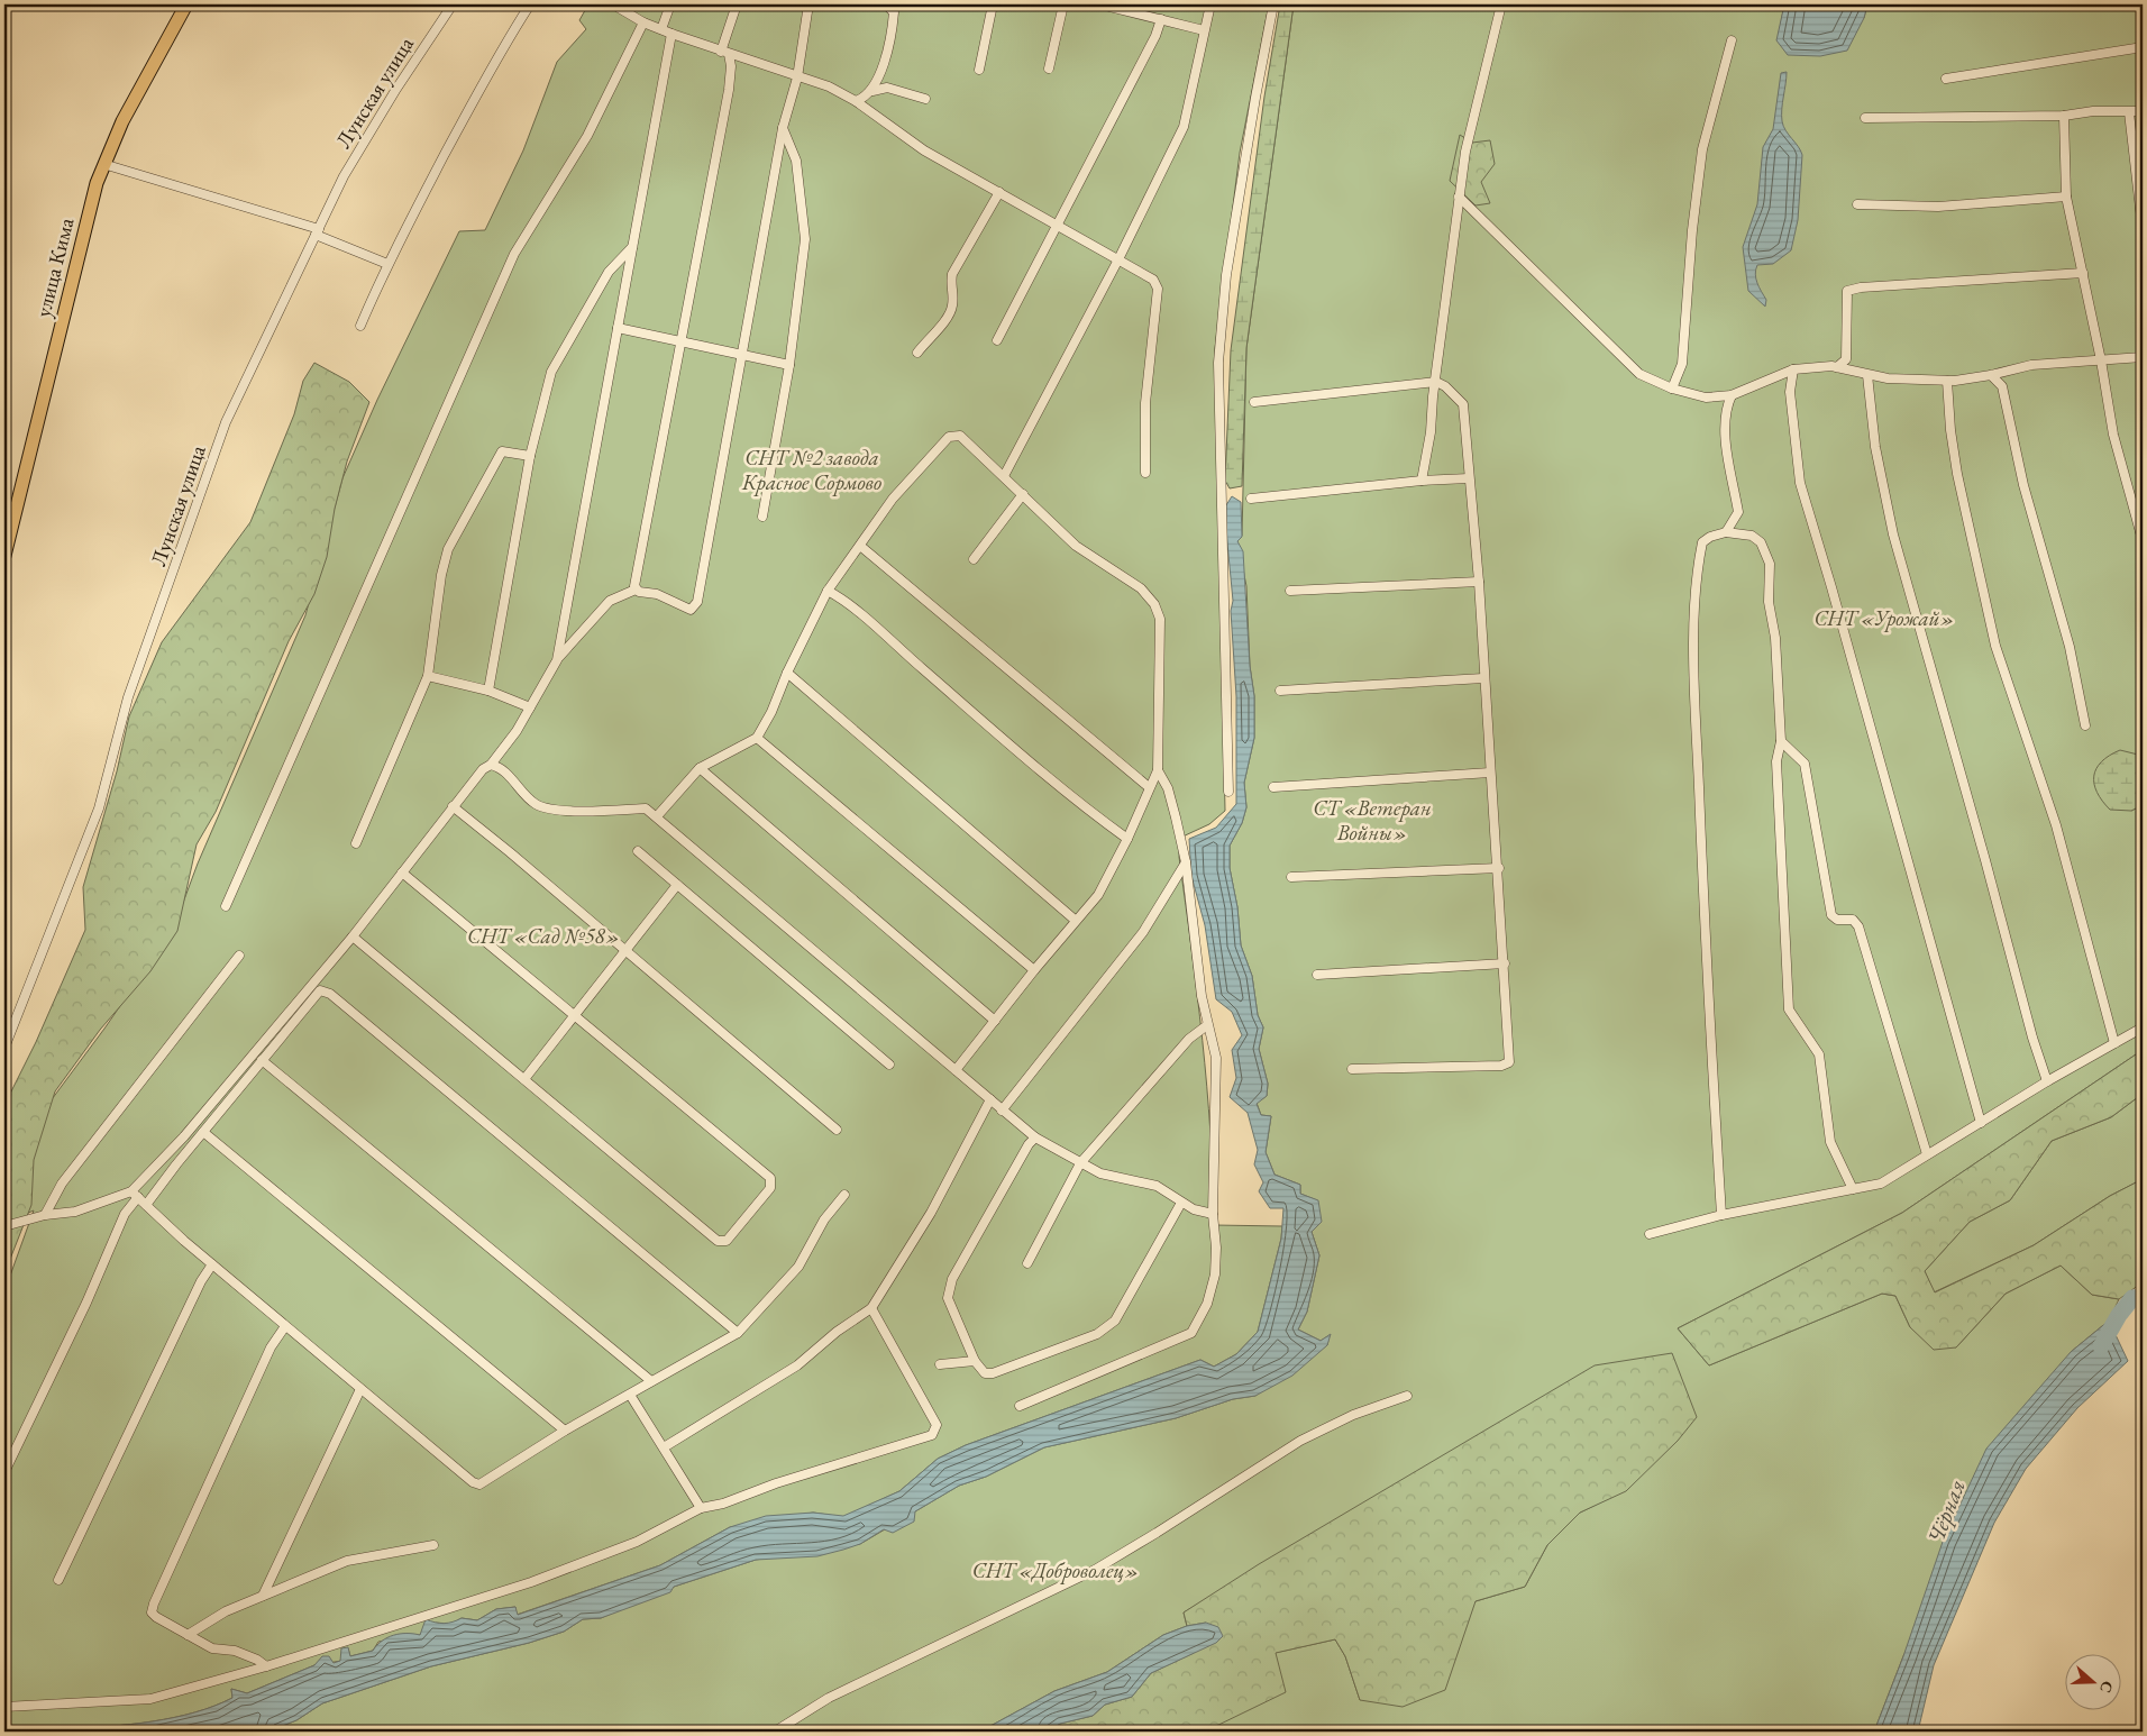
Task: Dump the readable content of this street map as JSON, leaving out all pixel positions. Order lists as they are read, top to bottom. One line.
{"streets":{"main road":["улица Кима"],"street":["Лунская улица"]},"water":["Чёрная"],"parks":["СНТ №2 завода Красное Сормово","СНТ «Урожай»","СТ «Ветеран Войны»","СНТ «Сад №58»","СНТ «Доброволец»"],"north":"right"}
